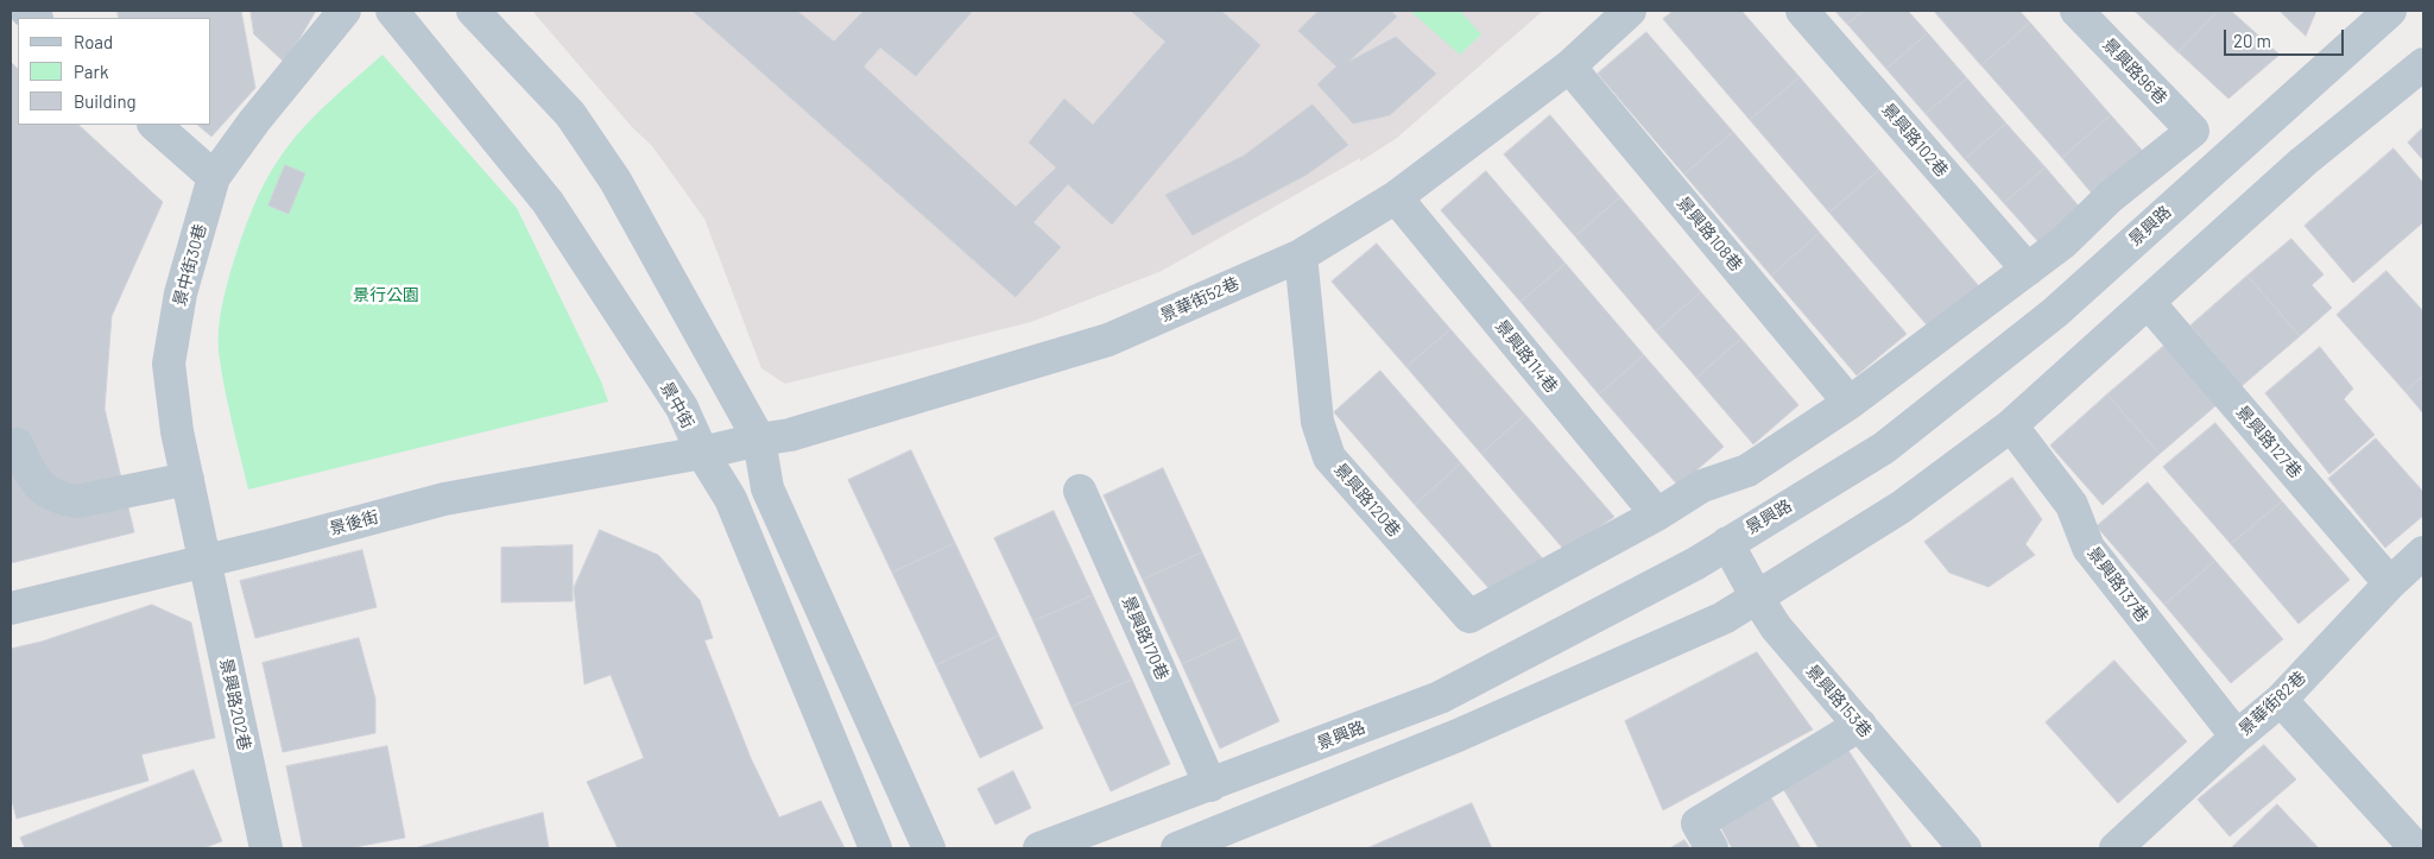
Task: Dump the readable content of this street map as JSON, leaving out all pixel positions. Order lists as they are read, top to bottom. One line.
{"streets":{"street":["景興路96巷","景興路102巷","景興路","景興路108巷","景中街30巷","景華街52巷","景興路114巷","景中街","景興路127巷","景興路120巷","景後街","景興路137巷","景興路170巷","景興路153巷","景華街82巷","景興路202巷"]},"crossings":[["景興路96巷","景興路102巷"],["景興路","景興路170巷"],["景興路","景興路153巷"],["景興路108巷","景華街52巷"],["景中街30巷","景後街"],["景中街30巷","景興路202巷"],["景華街52巷","景興路114巷"],["景華街52巷","景中街"],["景華街52巷","景興路120巷"],["景華街52巷","景後街"],["景興路114巷","景興路120巷"],["景中街","景後街"],["景興路127巷","景華街82巷"],["景後街","景興路202巷"],["景興路137巷","景華街82巷"]],"parks":["景行公園"],"legend":["Road","Park","Building"],"scale_bar":"20 m"}
